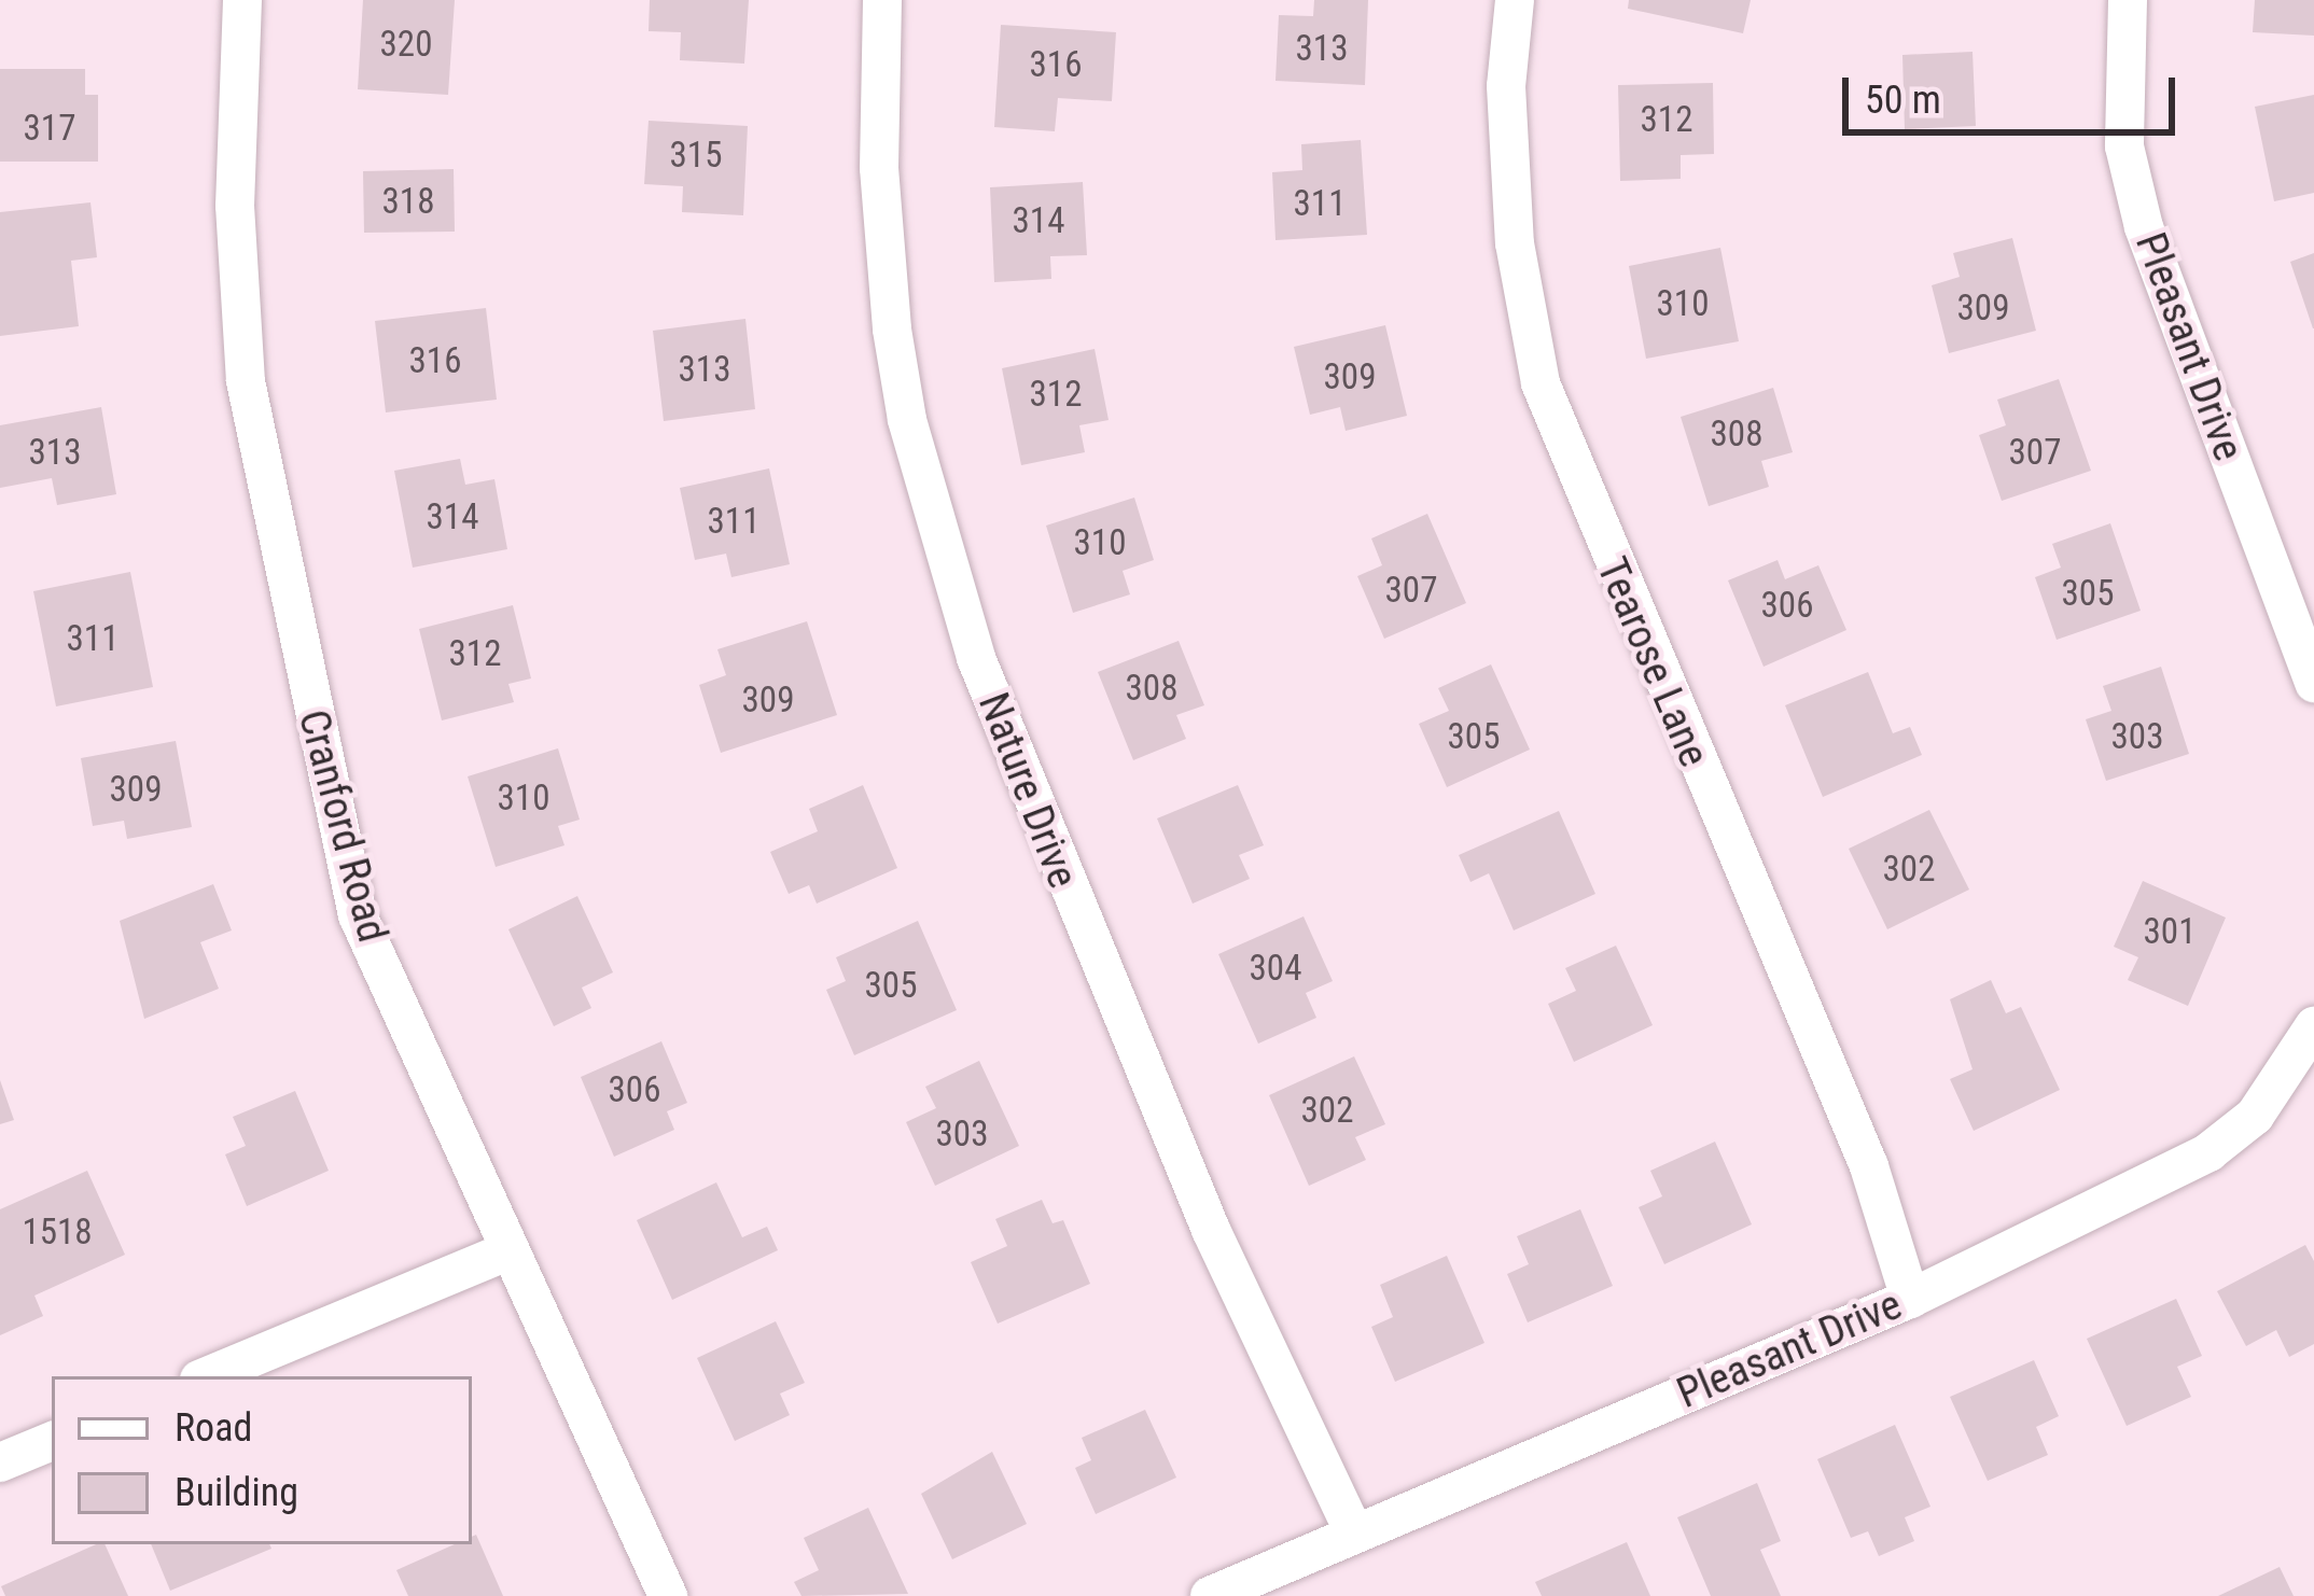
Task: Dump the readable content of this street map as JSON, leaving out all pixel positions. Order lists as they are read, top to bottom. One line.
{"streets":{"street":["Pleasant Drive","Tearose Lane","Nature Drive","Cranford Road"]},"crossings":[["Pleasant Drive","Tearose Lane"],["Pleasant Drive","Nature Drive"]],"house_numbers":["320","313","316","312","317","315","318","311","314","310","309","316","313","309","312","308","313","307","314","311","310","307","305","306","311","312","308","309","305","303","309","310","302","301","304","305","306","302","303","1518"],"legend":["Road","Building"],"scale_bar":"50 m"}
